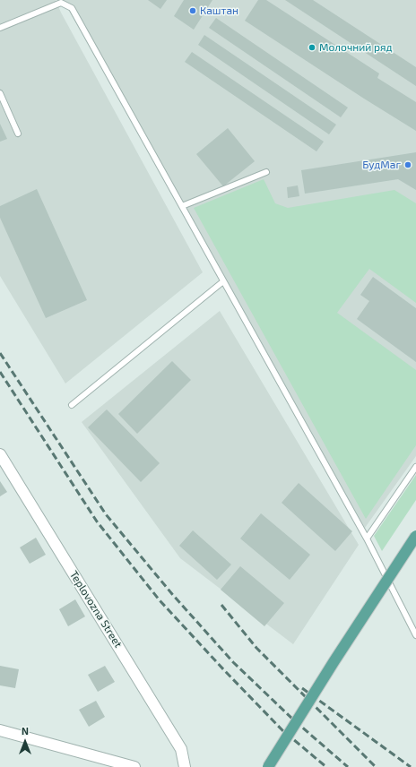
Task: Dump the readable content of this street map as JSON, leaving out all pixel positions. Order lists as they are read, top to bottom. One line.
{"streets":{"street":["Teplovozna Street"]},"places":["Каштан","Молочний ряд","БудМаг"],"north":"top"}
